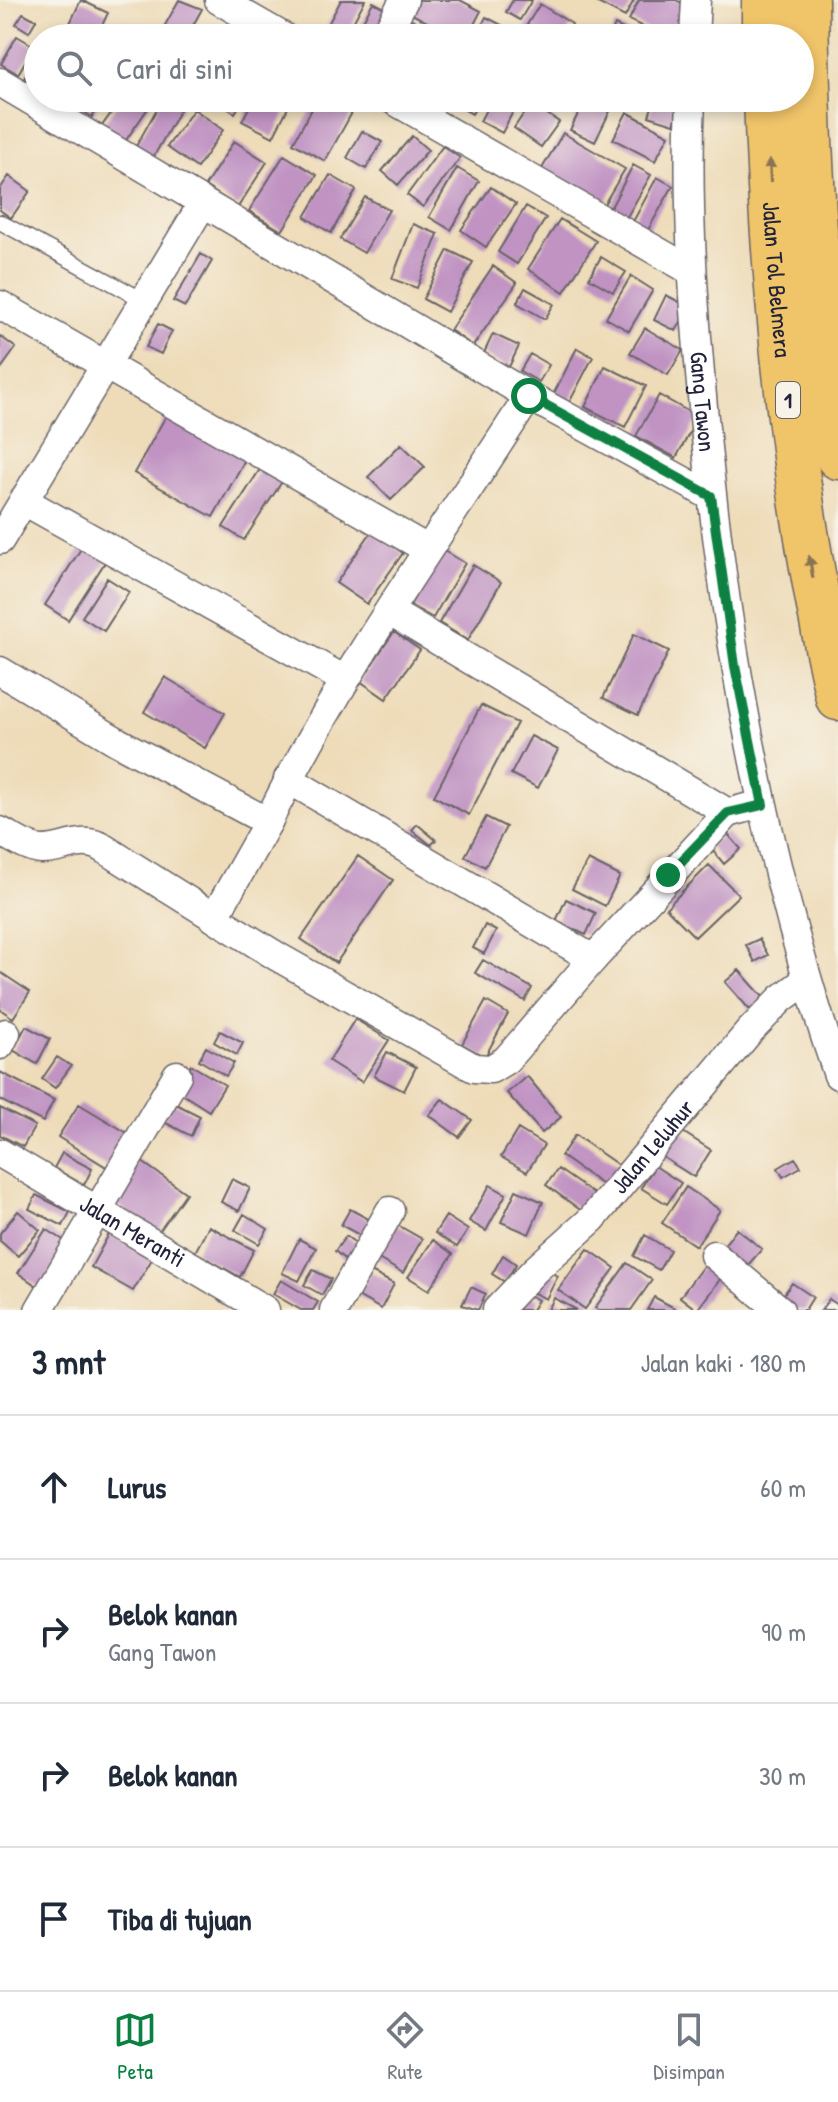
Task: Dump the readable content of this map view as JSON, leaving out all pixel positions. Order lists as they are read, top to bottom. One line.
{"streets":{"highway":["Jalan Tol Belmera","1"],"street":["Gang Tawon","Jalan Leluhur","Jalan Meranti"]},"crossings":[["Gang Tawon","Jalan Leluhur"]],"page":{"search":"Cari di sini","heading":["3 mnt","Jalan kaki · 180 m"],"list":[["Lurus","60 m"],["Belok kanan","Gang Tawon","90 m"],["Belok kanan","30 m"],"Tiba di tujuan"],"nav":["Peta","Rute","Disimpan"]}}
